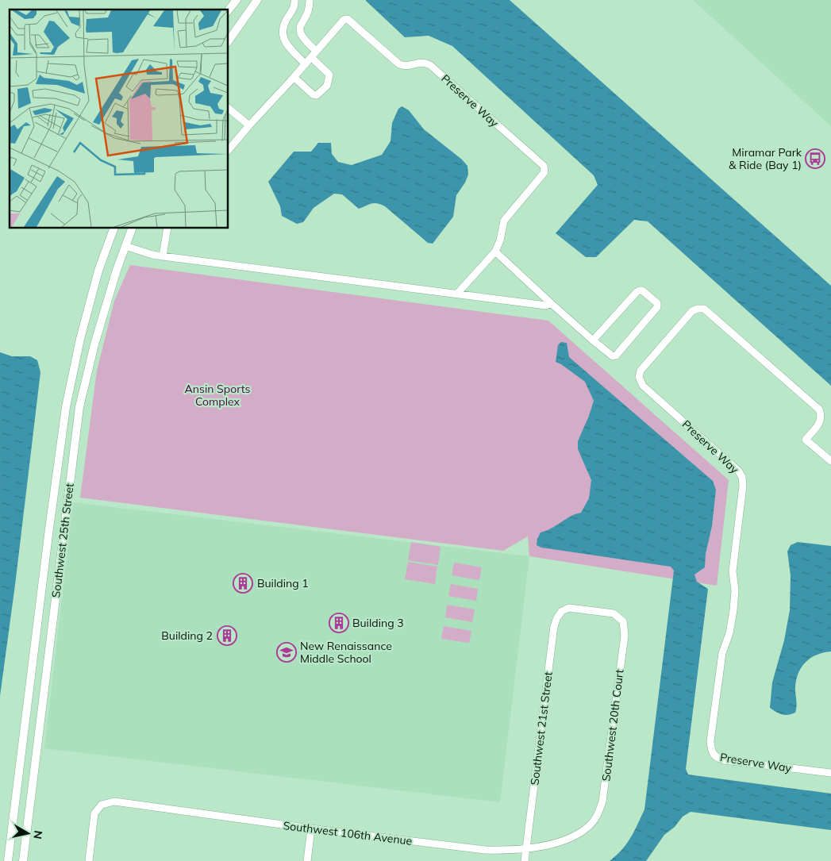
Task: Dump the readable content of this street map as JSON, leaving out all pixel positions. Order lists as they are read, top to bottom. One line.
{"streets":{"street":["Preserve Way","Southwest 25th Street","Southwest 20th Court","Southwest 21st Street","Southwest 106th Avenue"]},"crossings":[["Southwest 20th Court","Southwest 21st Street"],["Southwest 20th Court","Southwest 106th Avenue"],["Southwest 21st Street","Southwest 106th Avenue"]],"parks":["Ansin Sports Complex"],"places":{"bus stop":["Miramar Park & Ride (Bay 1)"],"building":["Building 1","Building 3","Building 2"],"school or university":["New Renaissance Middle School"]},"north":"right"}
